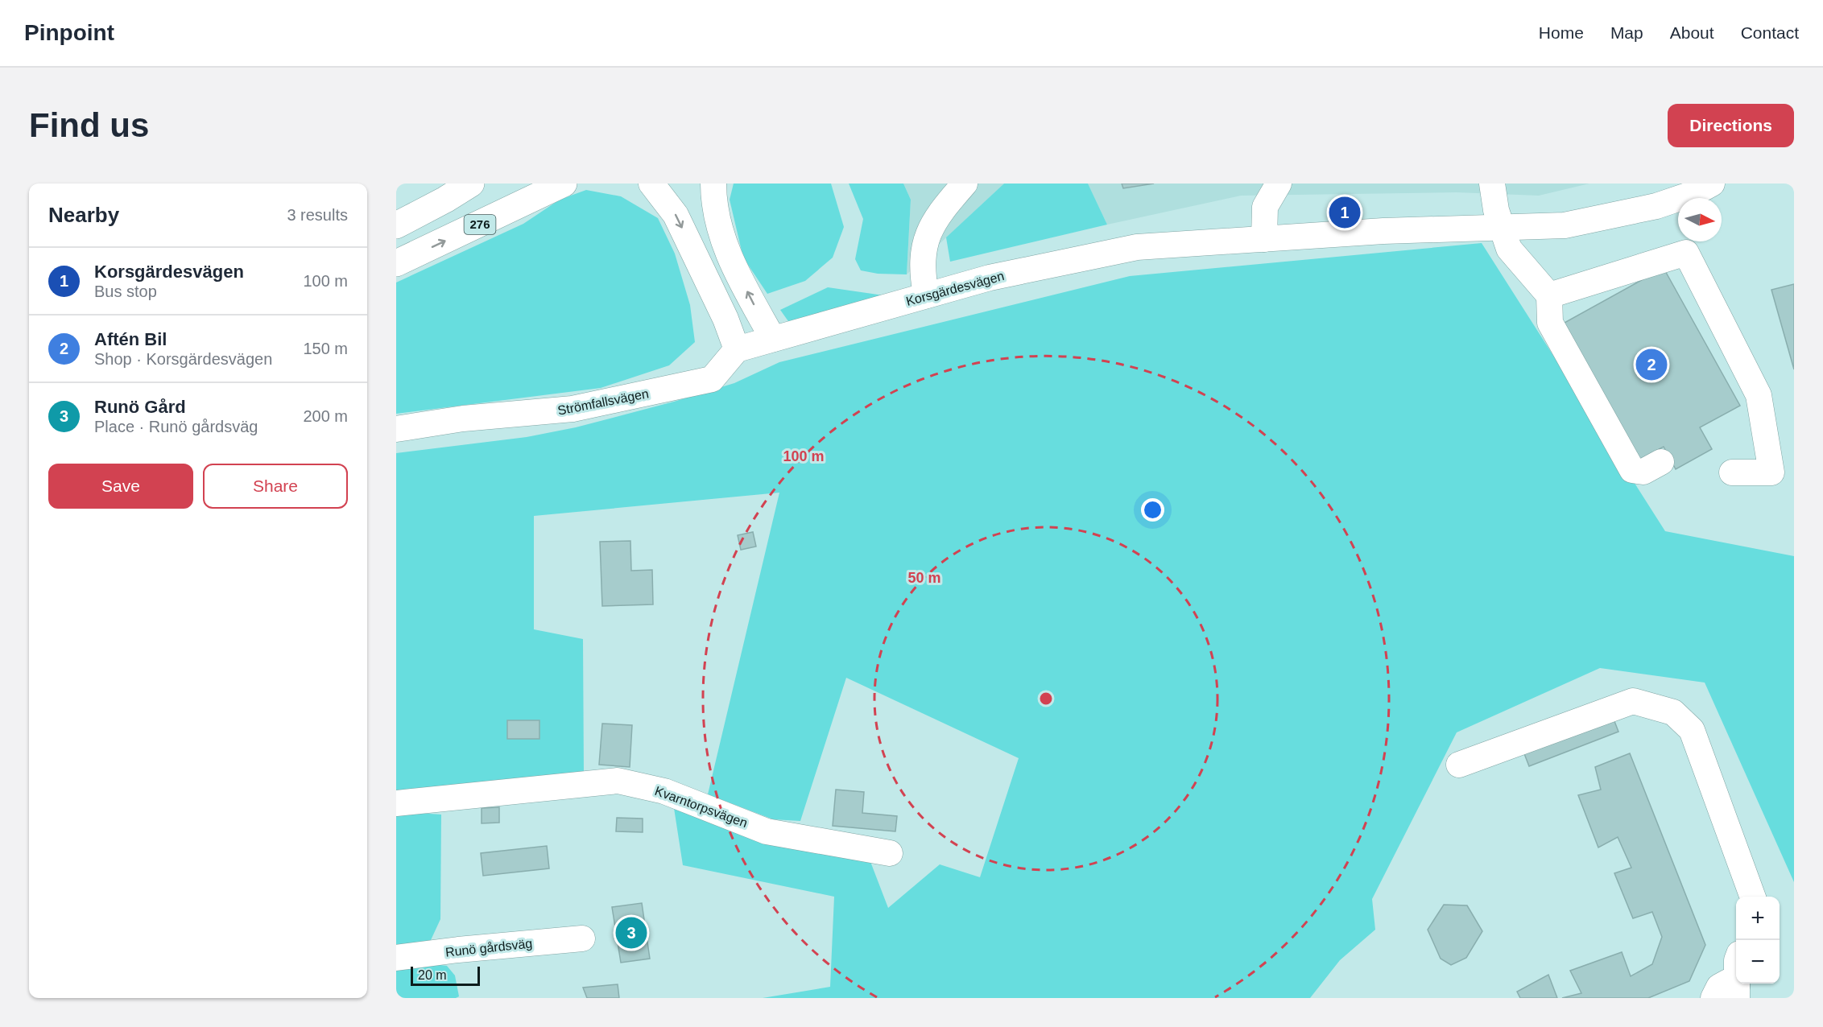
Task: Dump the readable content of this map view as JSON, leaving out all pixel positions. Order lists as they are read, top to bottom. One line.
{"streets":{"main road":["276"],"street":["Korsgärdesvägen","Strömfallsvägen","Kvarntorpsvägen","Runö gårdsväg"]},"scale_bar":"20 m","north":"right","page":{"header":"Pinpoint","nav":["Home","Map","About","Contact"],"buttons":["Directions",["Save","Share"]],"title":"Find us","heading":["Nearby","3 results"],"pins":["1","2","3"],"list":[{"mark":"1","name":"Korsgärdesvägen","note":"Bus stop","value":"100 m"},{"mark":"2","name":"Aftén Bil","note":"Shop · Korsgärdesvägen","value":"150 m"},{"mark":"3","name":"Runö Gård","note":"Place · Runö gårdsväg","value":"200 m"}],"map_buttons":["+","−"],"scale":"20 m"},"rings":["100 m","50 m"]}
